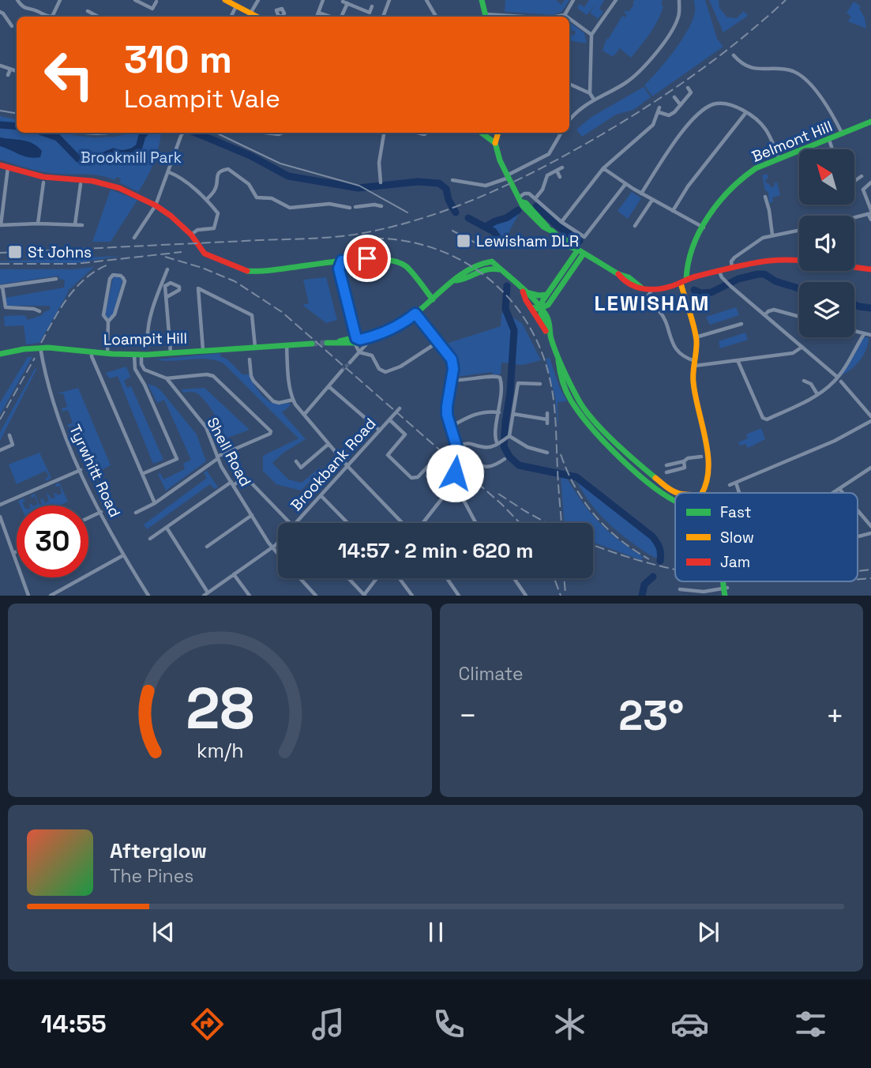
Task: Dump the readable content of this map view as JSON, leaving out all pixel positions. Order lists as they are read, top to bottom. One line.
{"streets":{"main road":["Belmont Hill","Loampit Hill"],"street":["Shell Road","Brookbank Road","Tyrwhitt Road"]},"crossings":[["Loampit Hill","Tyrwhitt Road"],["Shell Road","Brookbank Road"]],"districts":["LEWISHAM"],"parks":["Brookmill Park"],"places":{"transit":["Lewisham DLR","St Johns"]},"legend":["Fast","Slow","Jam"],"north":"top left","page":{"turn":["310 m","Loampit Vale"],"limit":"30","trip":"14:57 · 2 min · 620 m","tile":"Climate","heat":["−","23°","+"],"song":["Afterglow","The Pines"],"tabs":"14:55","gauge":["28","km/h"]}}
